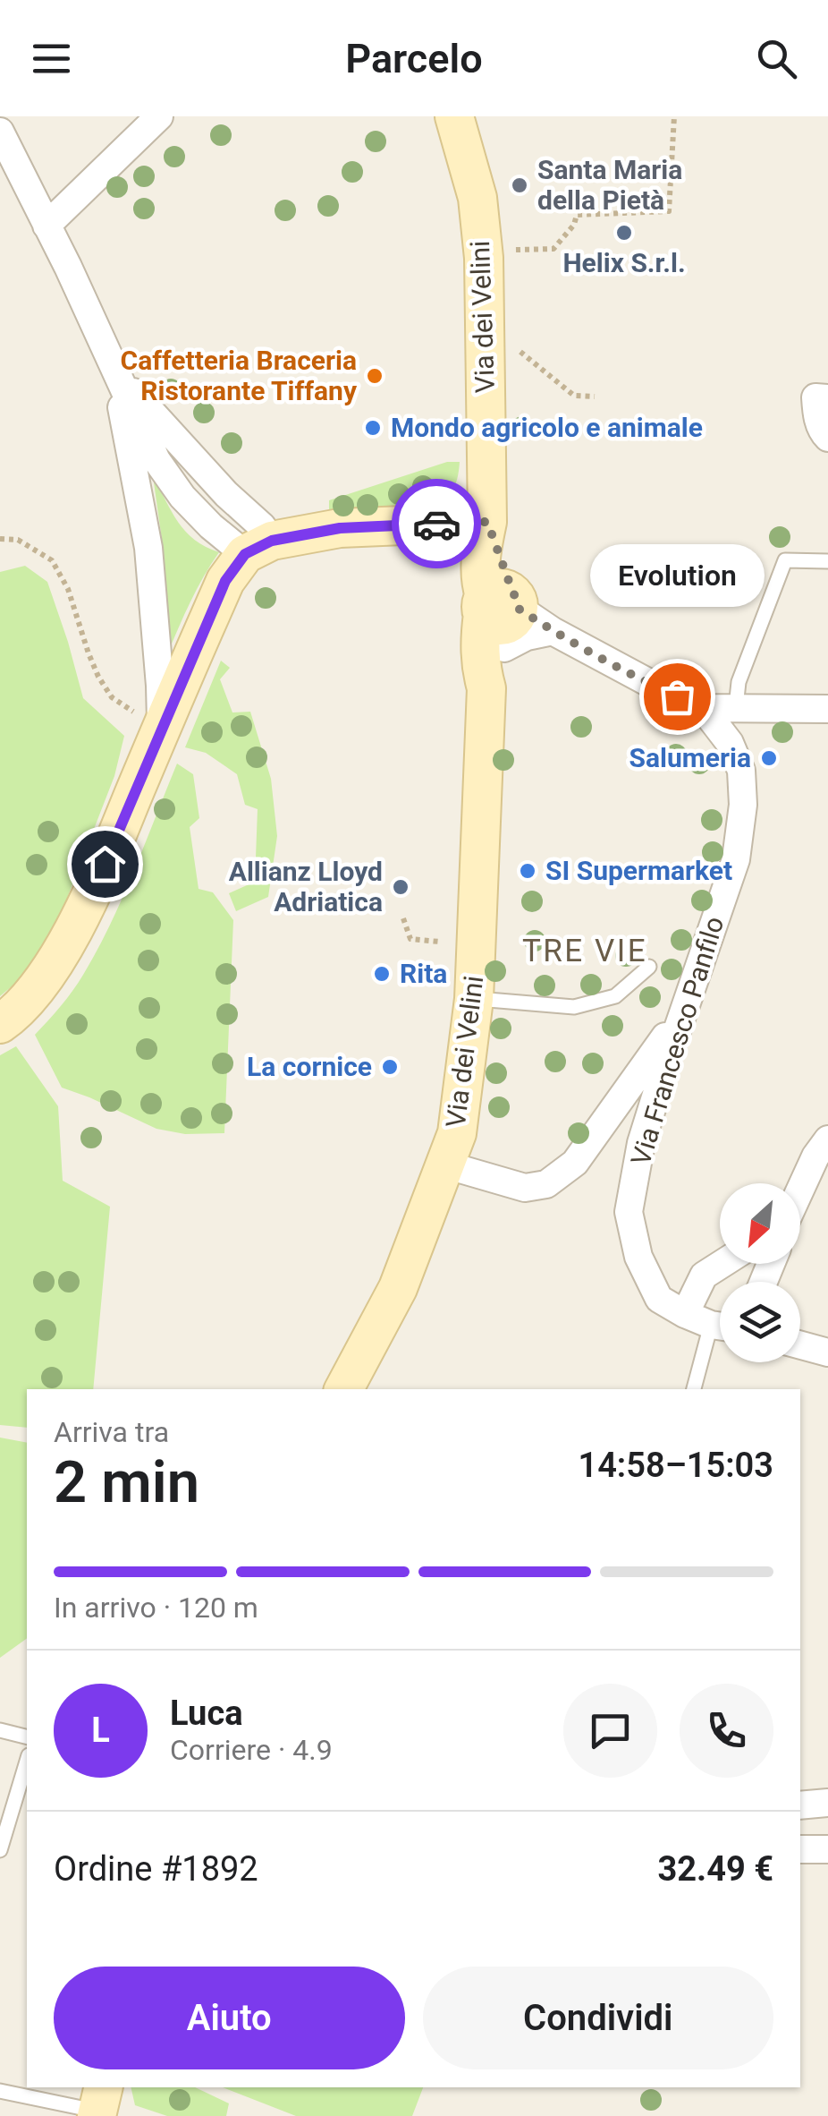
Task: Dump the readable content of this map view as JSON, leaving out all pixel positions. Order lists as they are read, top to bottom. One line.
{"streets":{"street":["Via dei Velini","Via Francesco Panfilo"]},"districts":["TRE VIE"],"places":["Santa Maria della Pietà","Helix S.r.l.","Caffetteria Braceria Ristorante Tiffany","Mondo agricolo e animale","Evolution","Salumeria","SI Supermarket","Allianz Lloyd Adriatica","Rita","La cornice"],"north":"bottom left","page":{"header":"Parcelo","bubble":"Evolution","heading":["2 min","Arriva tra","14:58–15:03"],"panel":["Luca","Corriere · 4.9","Ordine #1892","32.49 €"],"bar":"In arrivo · 120 m","round":"L","buttons":["Aiuto","Condividi"]}}
